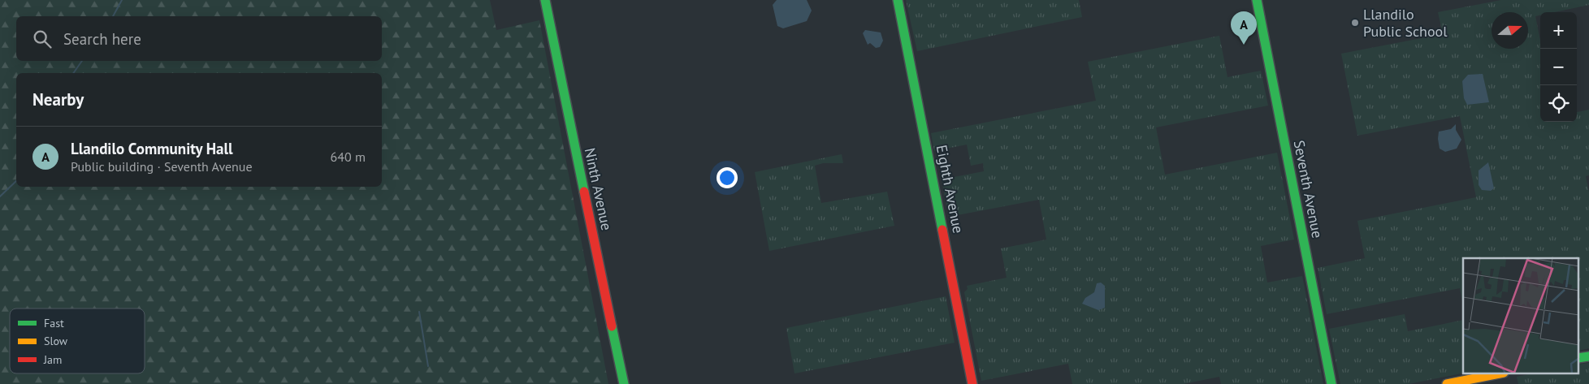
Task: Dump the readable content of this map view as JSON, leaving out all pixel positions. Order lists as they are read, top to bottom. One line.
{"streets":{"street":["Ninth Avenue","Eighth Avenue","Seventh Avenue"]},"places":["Llandilo Public School"],"legend":["Fast","Slow","Jam"],"north":"right","page":{"pins":"A","map_buttons":["+","−"],"search":"Search here","heading":"Nearby","list":[{"mark":"A","name":"Llandilo Community Hall","note":"Public building · Seventh Avenue","value":"640 m"}]}}
